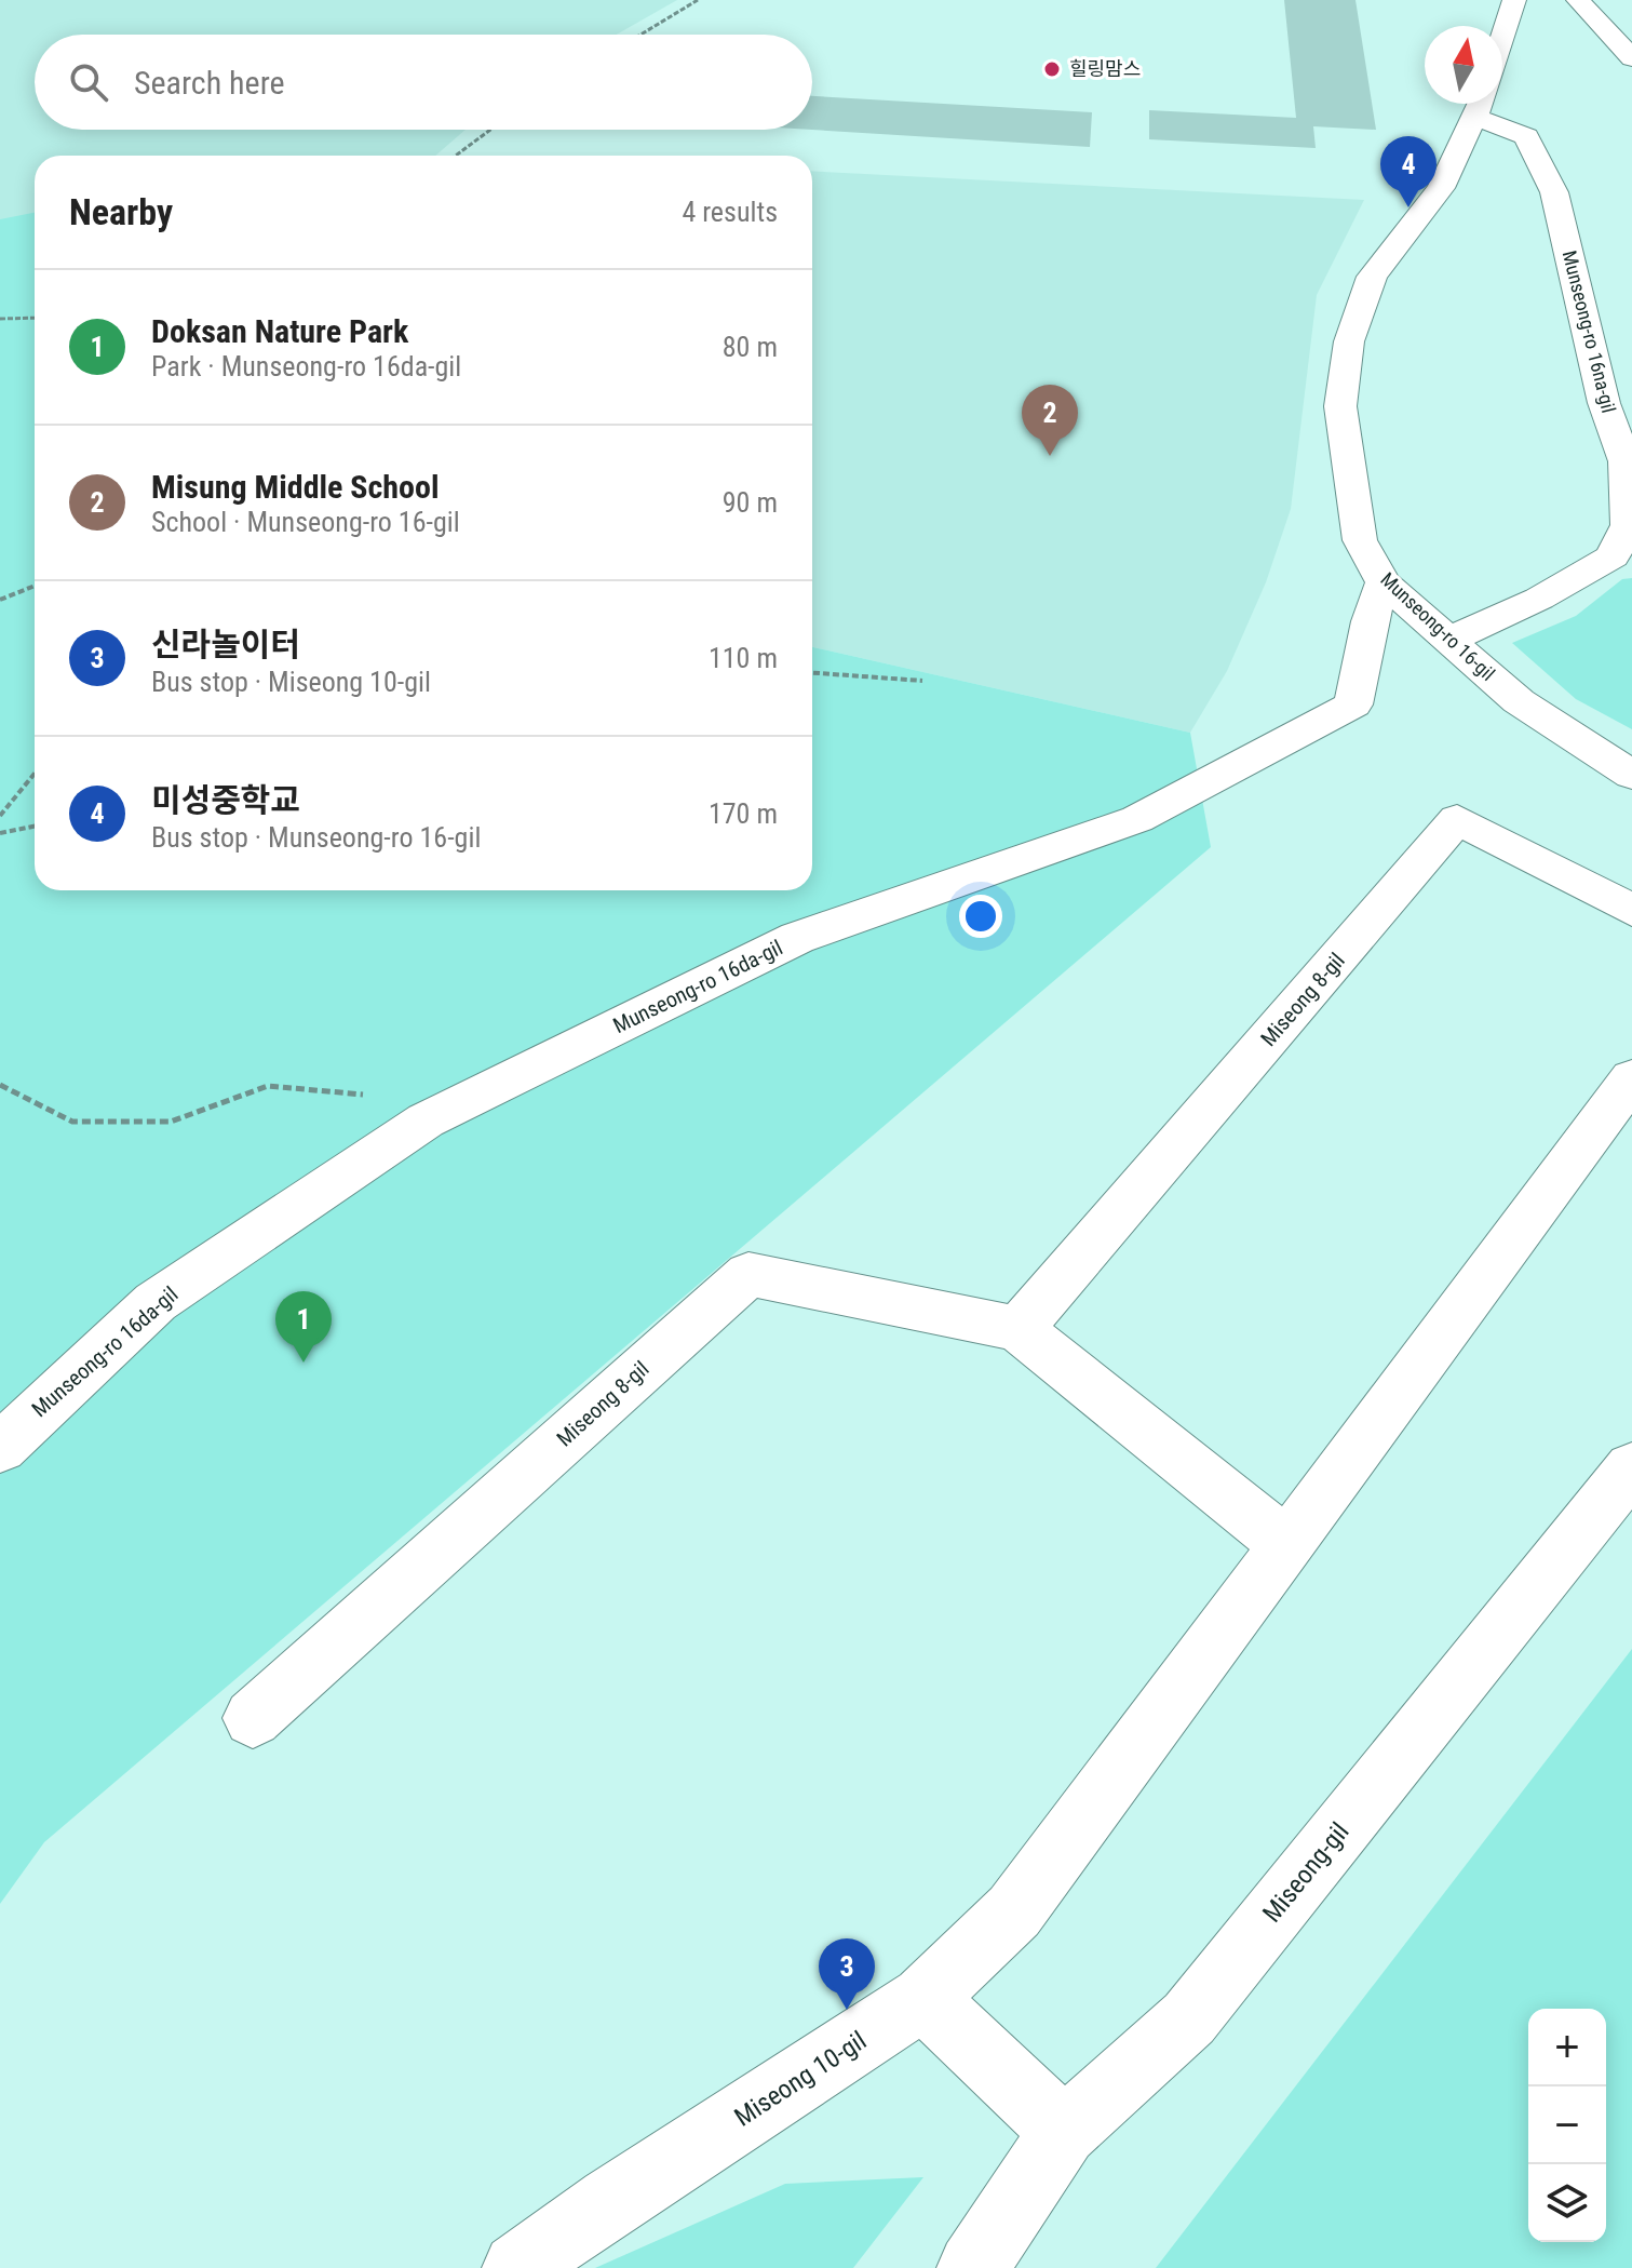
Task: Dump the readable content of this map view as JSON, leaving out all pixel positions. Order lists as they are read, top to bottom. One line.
{"streets":{"street":["Munseong-ro 16na-gil","Munseong-ro 16-gil","Munseong-ro 16da-gil","Miseong 8-gil","Miseong-gil","Miseong 10-gil"]},"crossings":[["Munseong-ro 16na-gil","Munseong-ro 16-gil"],["Munseong-ro 16-gil","Munseong-ro 16da-gil"]],"places":["힐링맘스"],"north":"top","page":{"search":"Search here","pins":["4","2","1","3"],"heading":["Nearby","4 results"],"list":[{"mark":"1","name":"Doksan Nature Park","note":"Park · Munseong-ro 16da-gil","value":"80 m"},{"mark":"2","name":"Misung Middle School","note":"School · Munseong-ro 16-gil","value":"90 m"},{"mark":"3","name":"신라놀이터","note":"Bus stop · Miseong 10-gil","value":"110 m"},{"mark":"4","name":"미성중학교","note":"Bus stop · Munseong-ro 16-gil","value":"170 m"}],"map_buttons":["+","−"]}}
